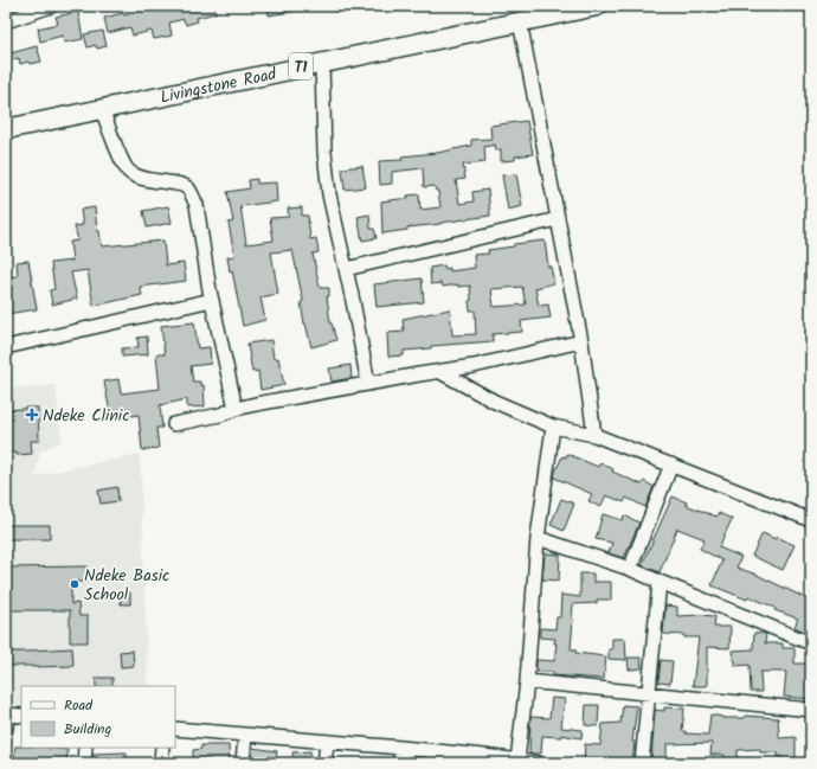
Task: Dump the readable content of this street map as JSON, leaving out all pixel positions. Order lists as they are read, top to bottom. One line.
{"streets":{"highway":["T1","Livingstone Road"]},"places":{"health":["Ndeke Clinic"],"other":["Ndeke Basic School"]},"legend":["Road","Building"]}
